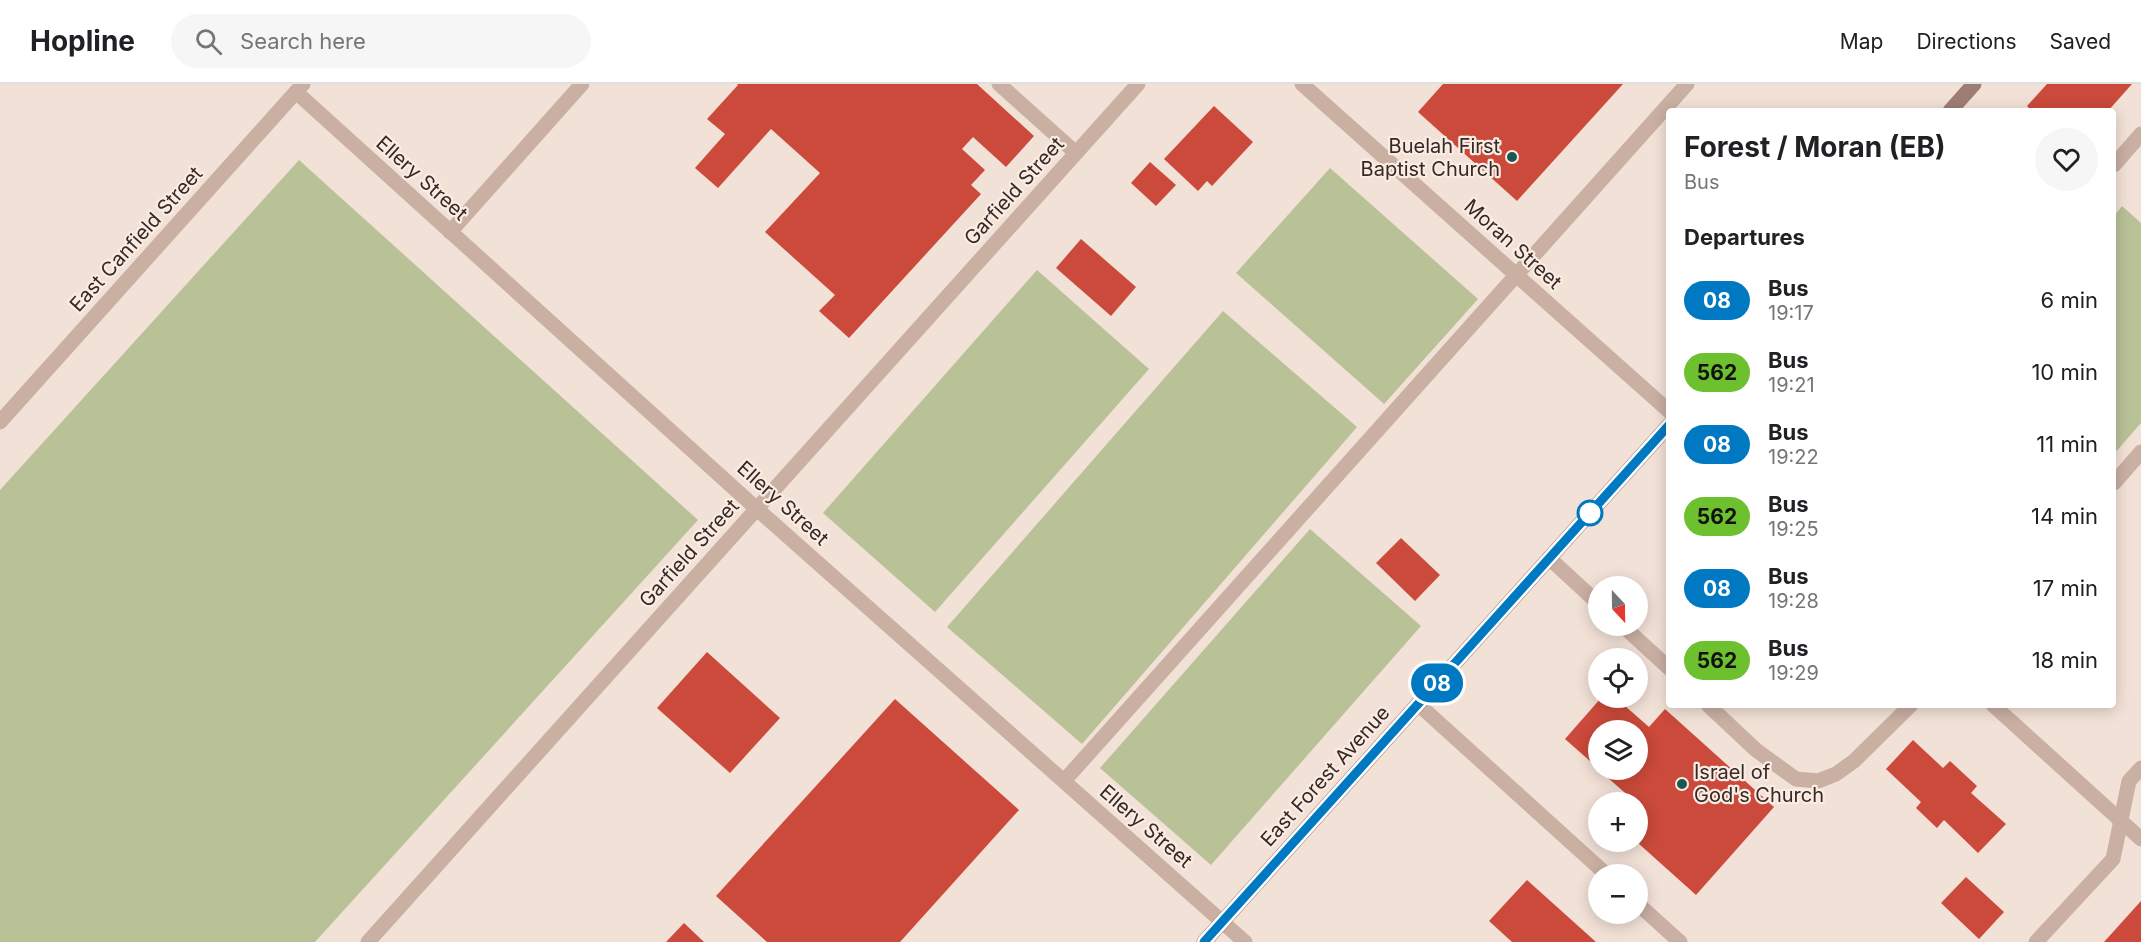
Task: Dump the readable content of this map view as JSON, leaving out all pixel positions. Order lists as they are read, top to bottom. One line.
{"streets":{"main road":["East Forest Avenue"],"street":["Ellery Street","Garfield Street","East Canfield Street","Moran Street"]},"crossings":[["Ellery Street","Garfield Street"],["Ellery Street","East Canfield Street"],["Ellery Street","East Forest Avenue"]],"places":["Buelah First Baptist Church","Israel of God's Church"],"lines":["bus line 08"],"north":"bottom","page":{"header":"Hopline","search":"Search here","nav":["Map","Directions","Saved"],"on_map":"08","heading":[["Forest / Moran (EB)","Bus"],"Departures"],"list":[{"mark":"08","name":"Bus","note":"19:17","value":"6 min"},{"mark":"562","name":"Bus","note":"19:21","value":"10 min"},{"mark":"08","name":"Bus","note":"19:22","value":"11 min"},{"mark":"562","name":"Bus","note":"19:25","value":"14 min"},{"mark":"08","name":"Bus","note":"19:28","value":"17 min"},{"mark":"562","name":"Bus","note":"19:29","value":"18 min"}],"map_buttons":["+","−"]}}
